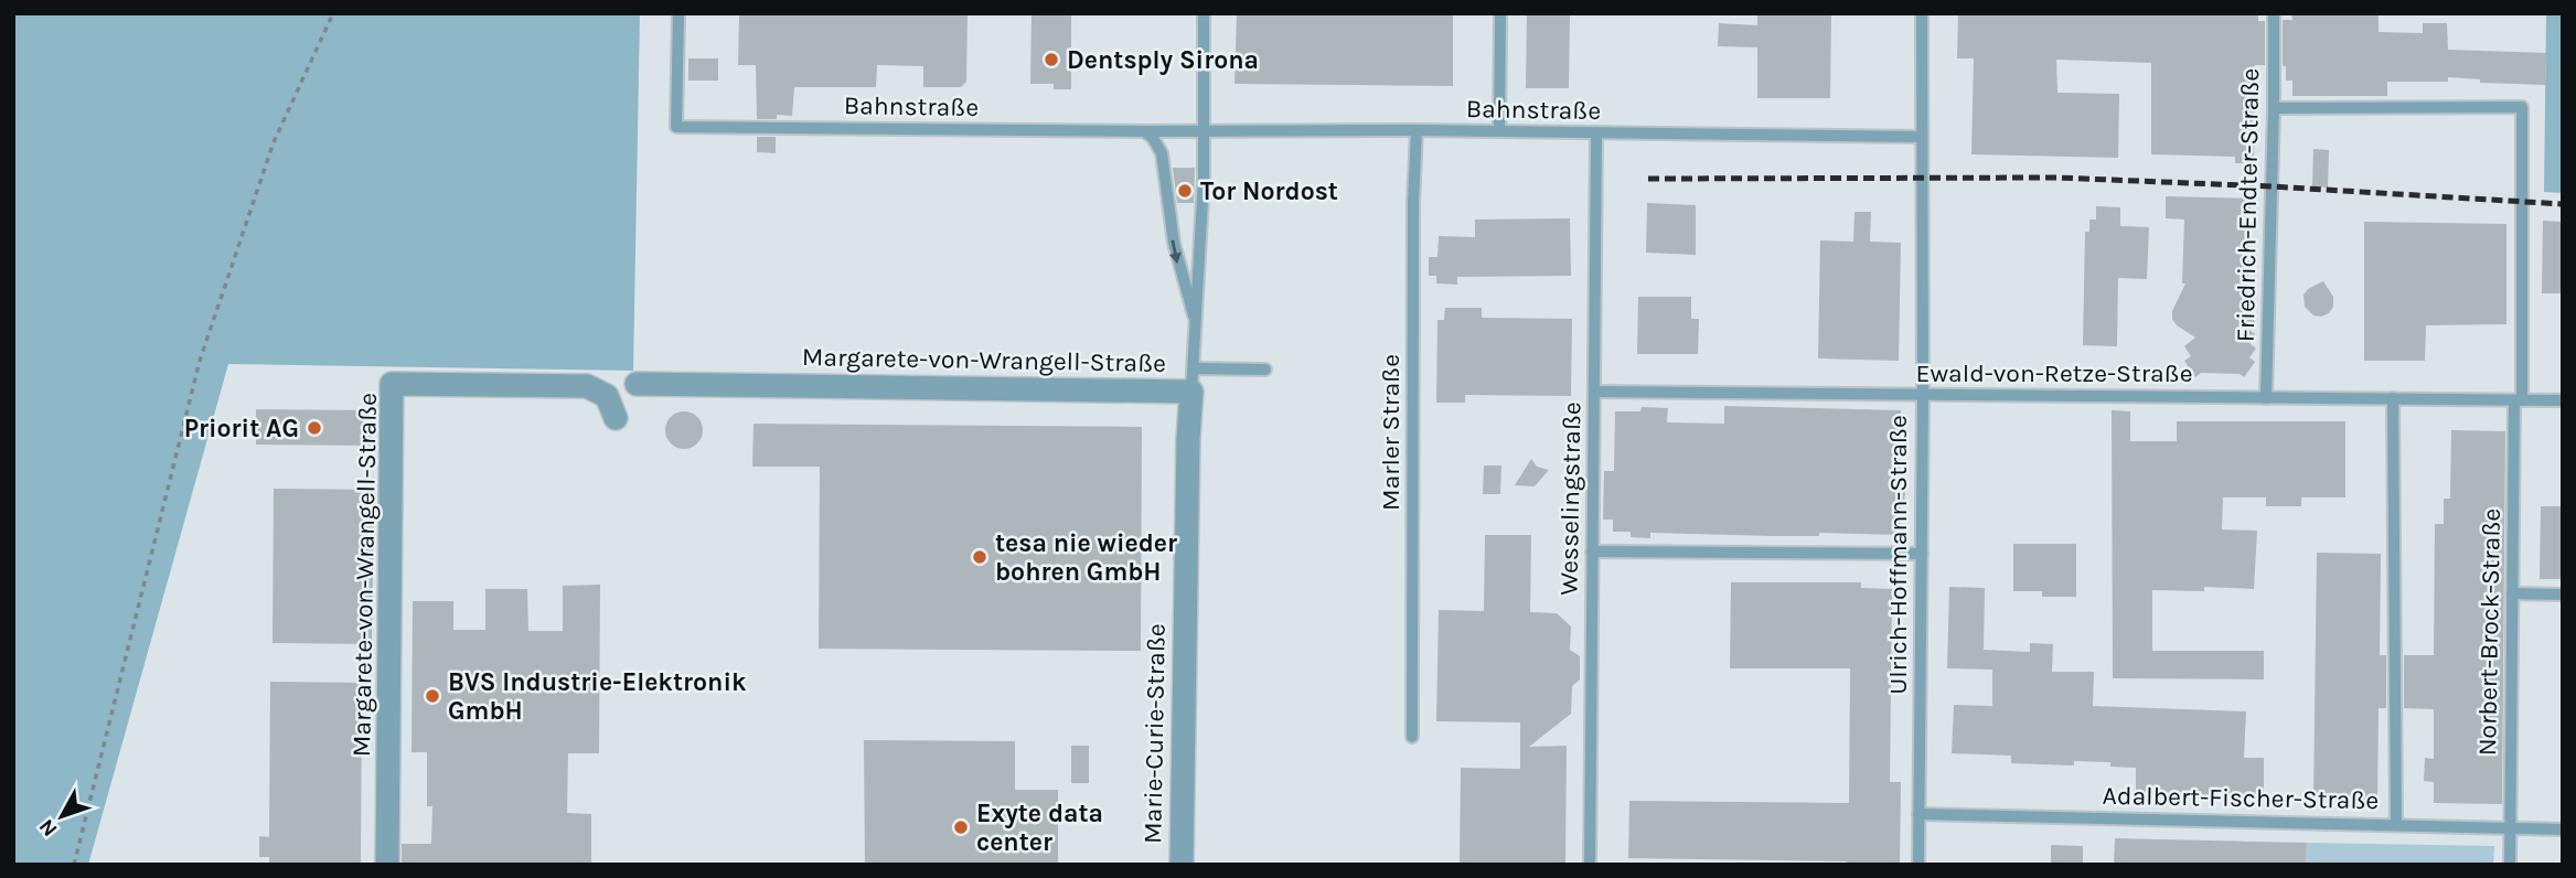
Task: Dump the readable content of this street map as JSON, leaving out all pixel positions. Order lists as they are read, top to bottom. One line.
{"streets":{"street":["Margarete-von-Wrangell-Straße","Marie-Curie-Straße"],"lane":["Bahnstraße","Friedrich-Endter-Straße","Ewald-von-Retze-Straße","Marler Straße","Wesselingstraße","Ulrich-Hoffmann-Straße","Norbert-Brock-Straße","Adalbert-Fischer-Straße"]},"crossings":[["Bahnstraße","Marler Straße"],["Bahnstraße","Wesselingstraße"],["Bahnstraße","Ulrich-Hoffmann-Straße"],["Bahnstraße","Marie-Curie-Straße"],["Friedrich-Endter-Straße","Ewald-von-Retze-Straße"],["Friedrich-Endter-Straße","Norbert-Brock-Straße"],["Margarete-von-Wrangell-Straße","Marie-Curie-Straße"],["Ewald-von-Retze-Straße","Wesselingstraße"],["Ewald-von-Retze-Straße","Ulrich-Hoffmann-Straße"],["Ewald-von-Retze-Straße","Norbert-Brock-Straße"],["Ulrich-Hoffmann-Straße","Adalbert-Fischer-Straße"],["Norbert-Brock-Straße","Adalbert-Fischer-Straße"]],"places":["Dentsply Sirona","Tor Nordost","Priorit AG","tesa nie wieder bohren GmbH","BVS Industrie-Elektronik GmbH","Exyte data center"],"north":"bottom left"}
